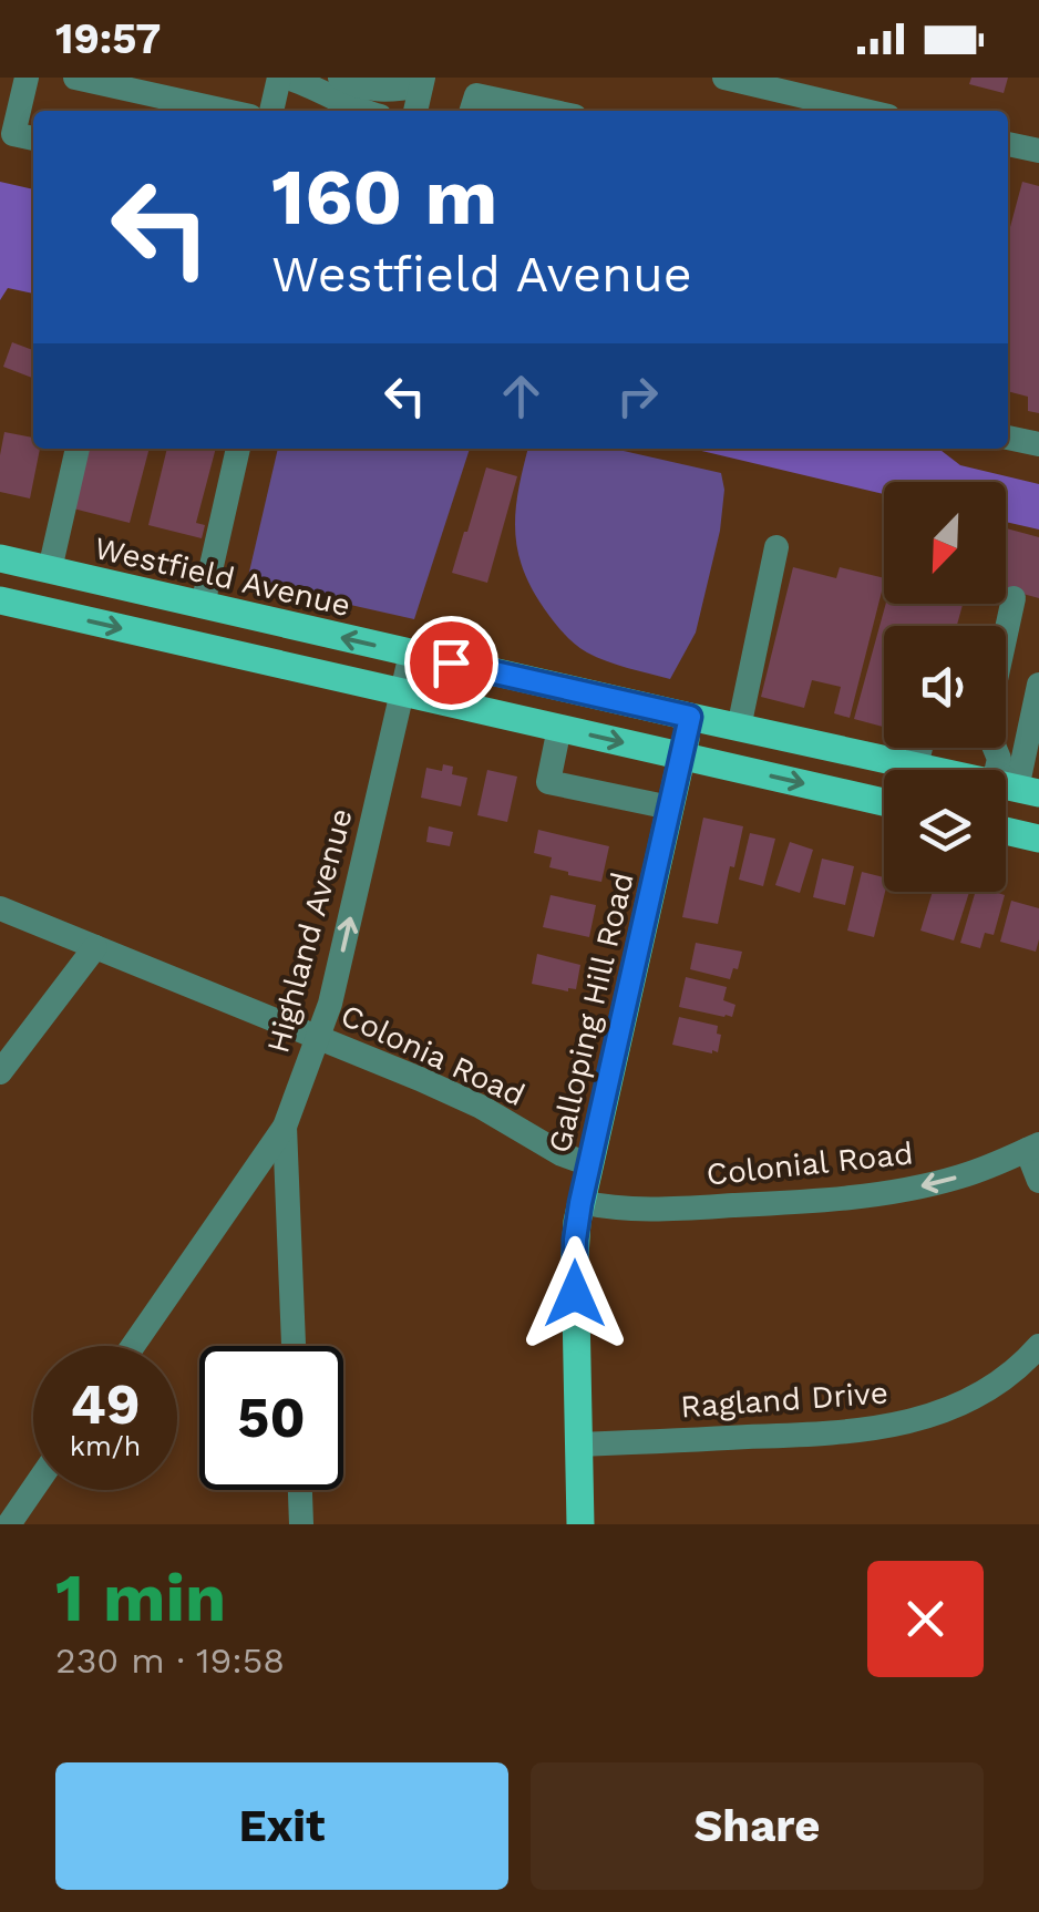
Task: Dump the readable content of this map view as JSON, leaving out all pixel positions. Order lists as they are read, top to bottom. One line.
{"streets":{"main road":["Westfield Avenue","Galloping Hill Road"],"street":["Highland Avenue","Colonia Road","Colonial Road","Ragland Drive"]},"crossings":[["Westfield Avenue","Highland Avenue"],["Westfield Avenue","Galloping Hill Road"],["Highland Avenue","Colonia Road"],["Galloping Hill Road","Colonia Road"],["Galloping Hill Road","Colonial Road"],["Galloping Hill Road","Ragland Drive"]],"one_way":["Highland Avenue","Colonial Road"],"north":"bottom left","page":{"status":"19:57","turn":["160 m","Westfield Avenue"],"speed":"49 km/h","limit":"50","heading":["1 min","230 m · 19:58"],"buttons":["Exit","Share"]}}
